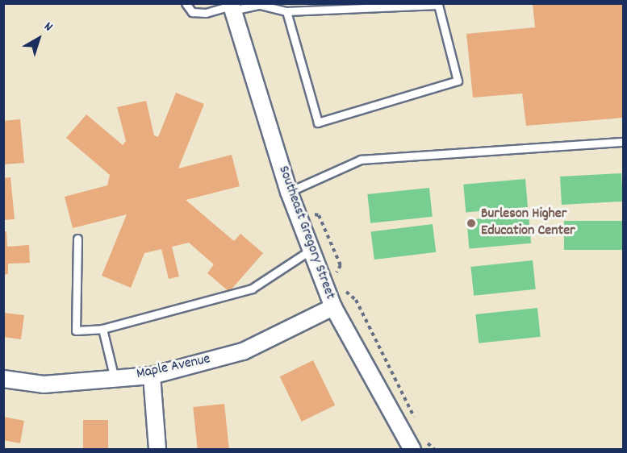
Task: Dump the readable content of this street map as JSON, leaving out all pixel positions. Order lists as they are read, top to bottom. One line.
{"streets":{"street":["Southeast Gregory Street","Maple Avenue"]},"crossings":[["Southeast Gregory Street","Maple Avenue"]],"places":["Burleson Higher Education Center"],"north":"top right"}
